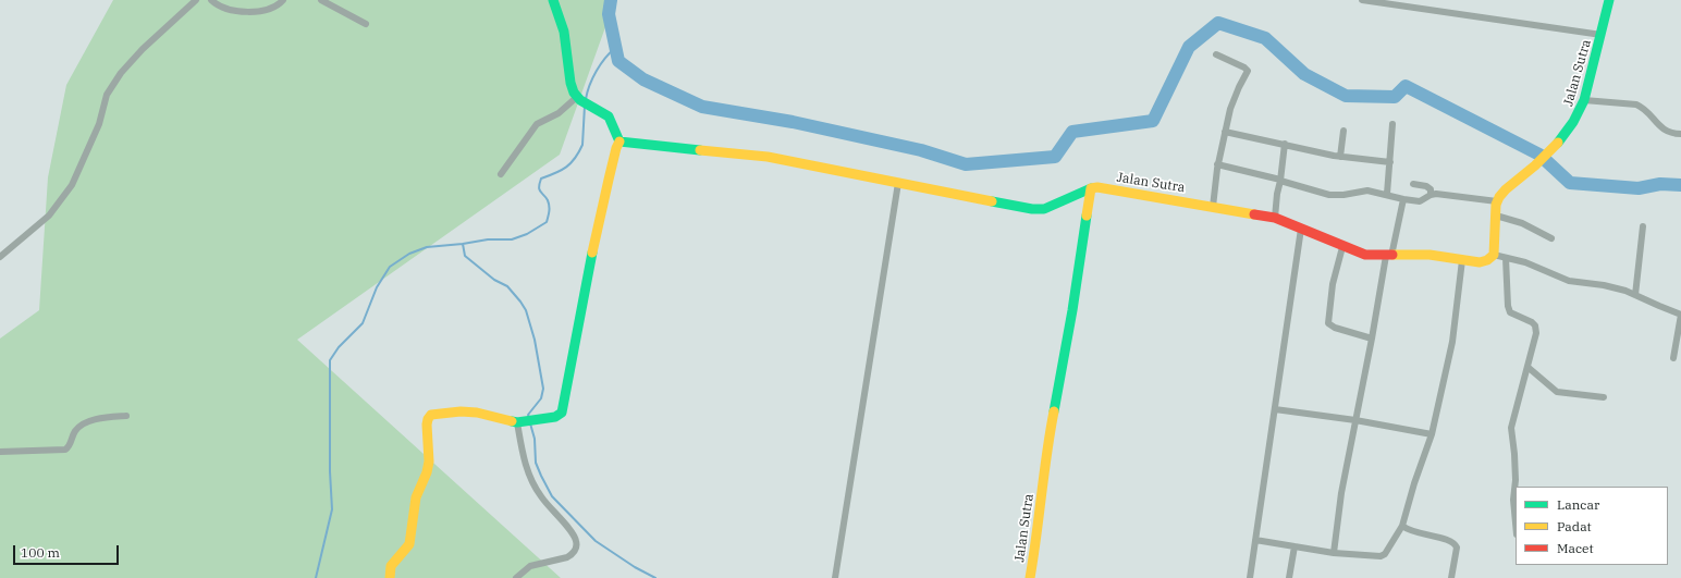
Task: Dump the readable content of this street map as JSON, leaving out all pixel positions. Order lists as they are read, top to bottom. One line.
{"streets":{"street":["Jalan Sutra"]},"legend":["Lancar","Padat","Macet"],"scale_bar":"100 m"}
